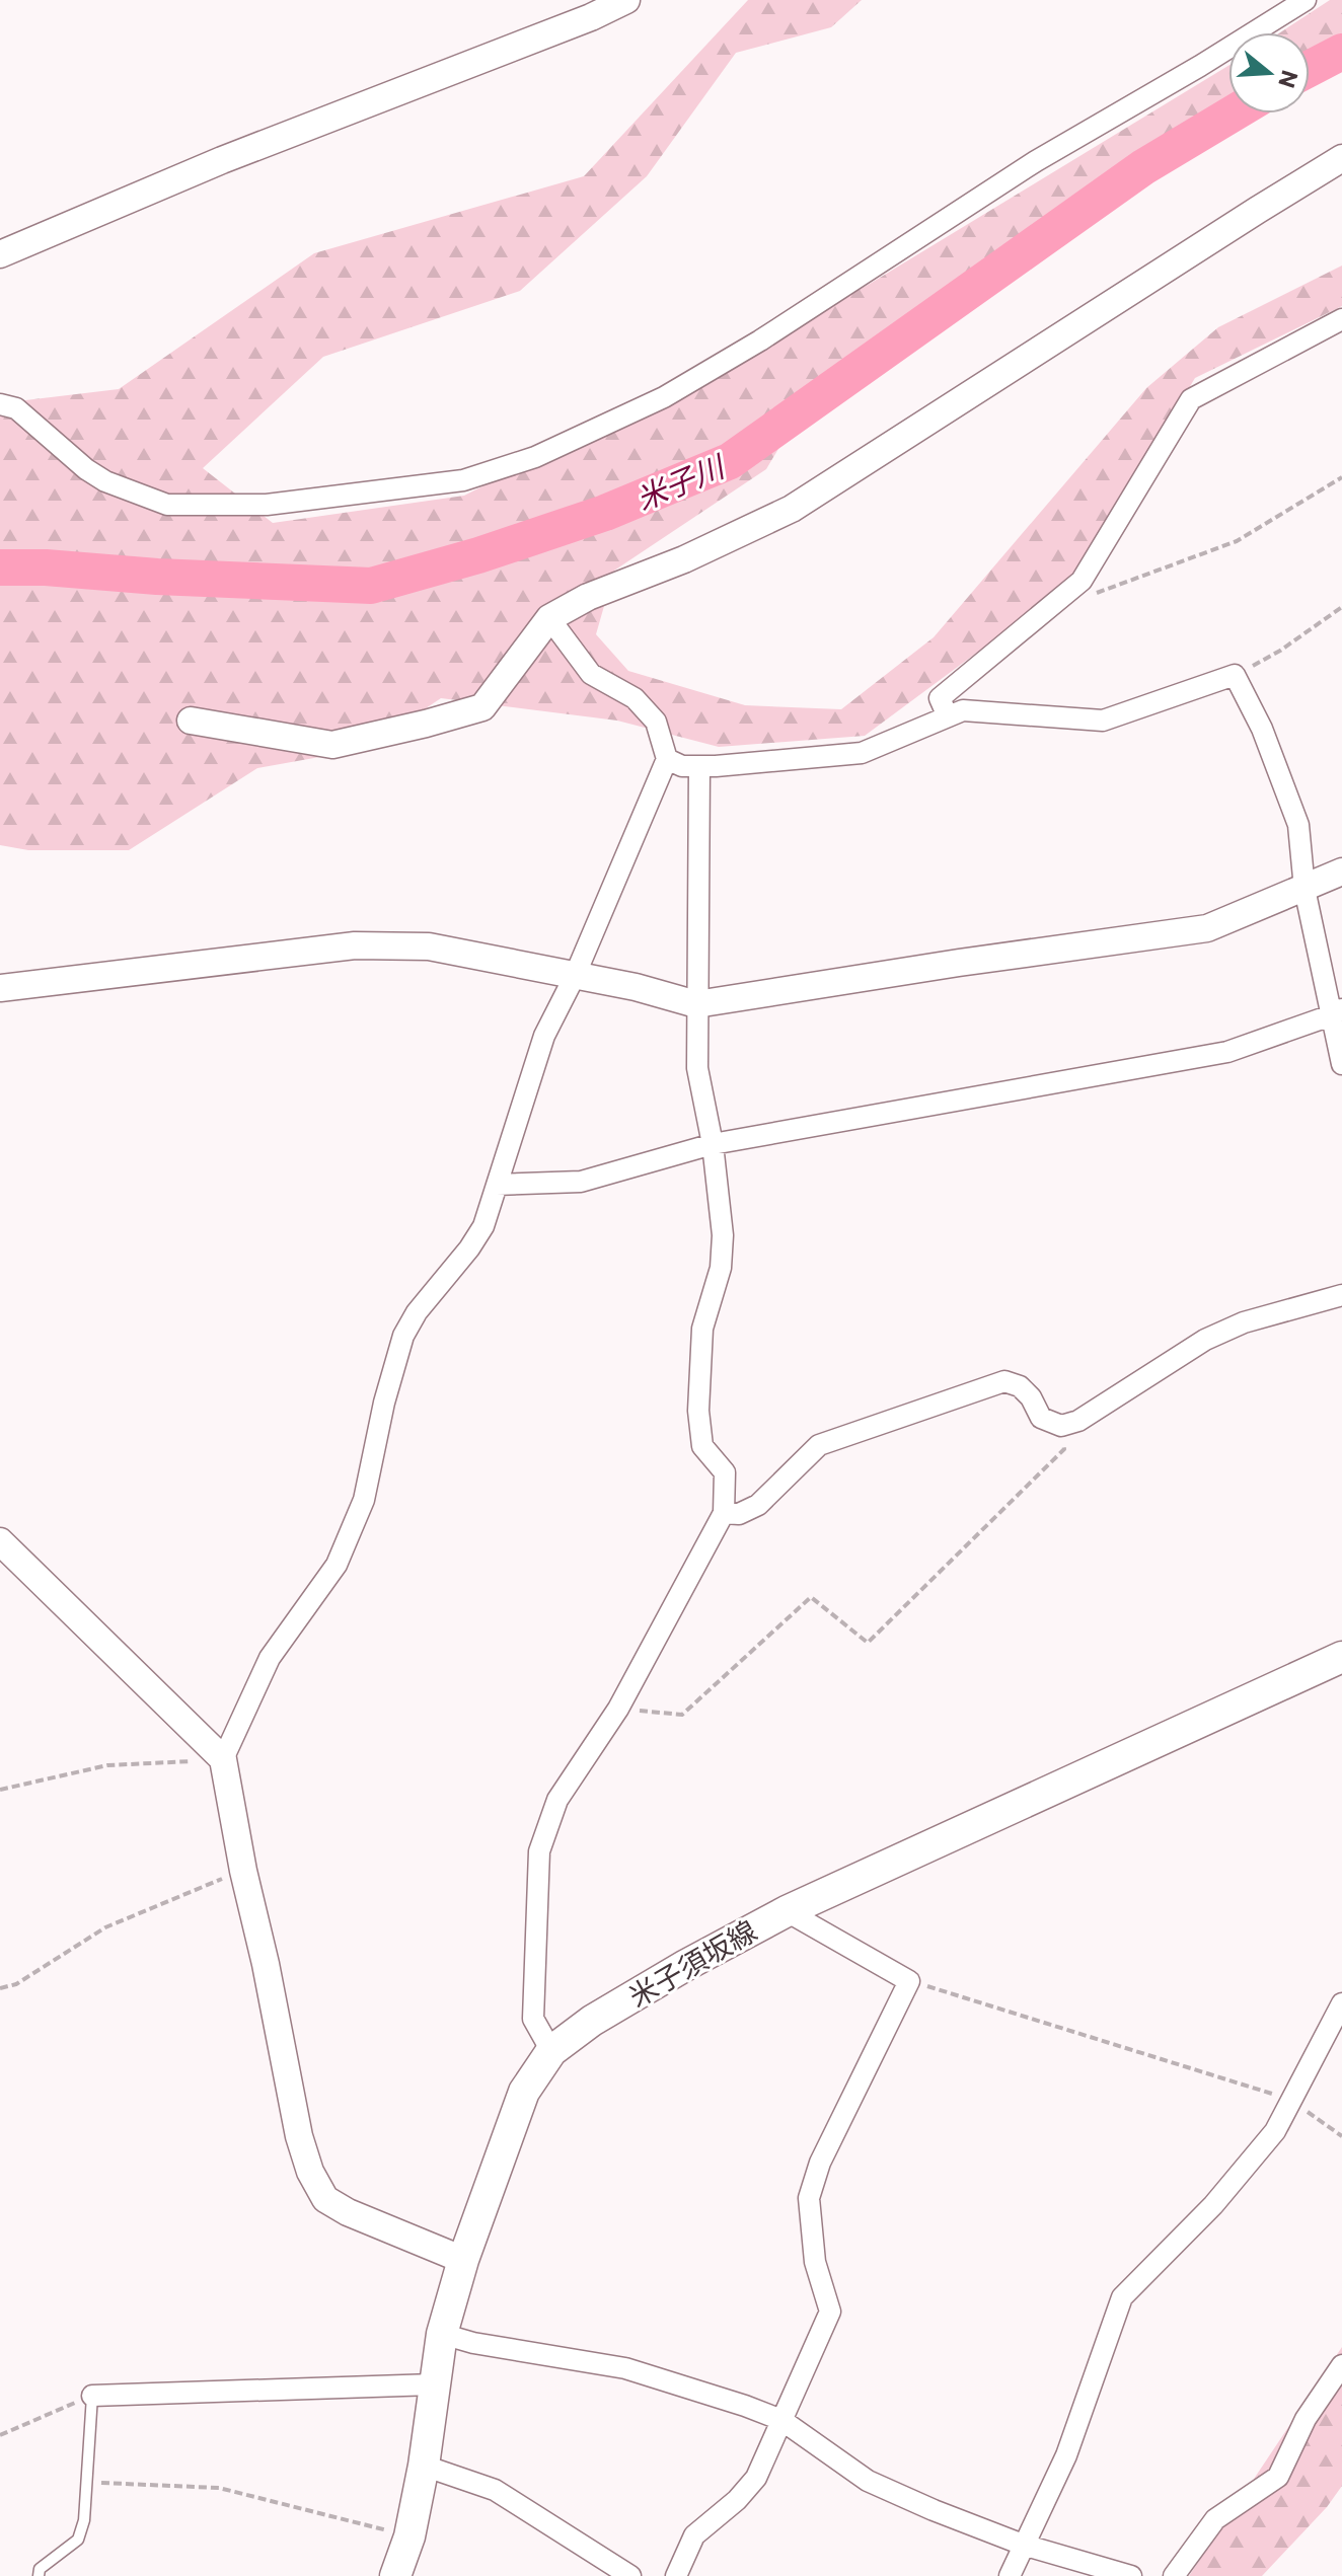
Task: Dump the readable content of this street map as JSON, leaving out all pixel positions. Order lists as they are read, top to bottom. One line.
{"streets":{"main road":["米子須坂線"]},"water":["米子川"],"north":"right"}
